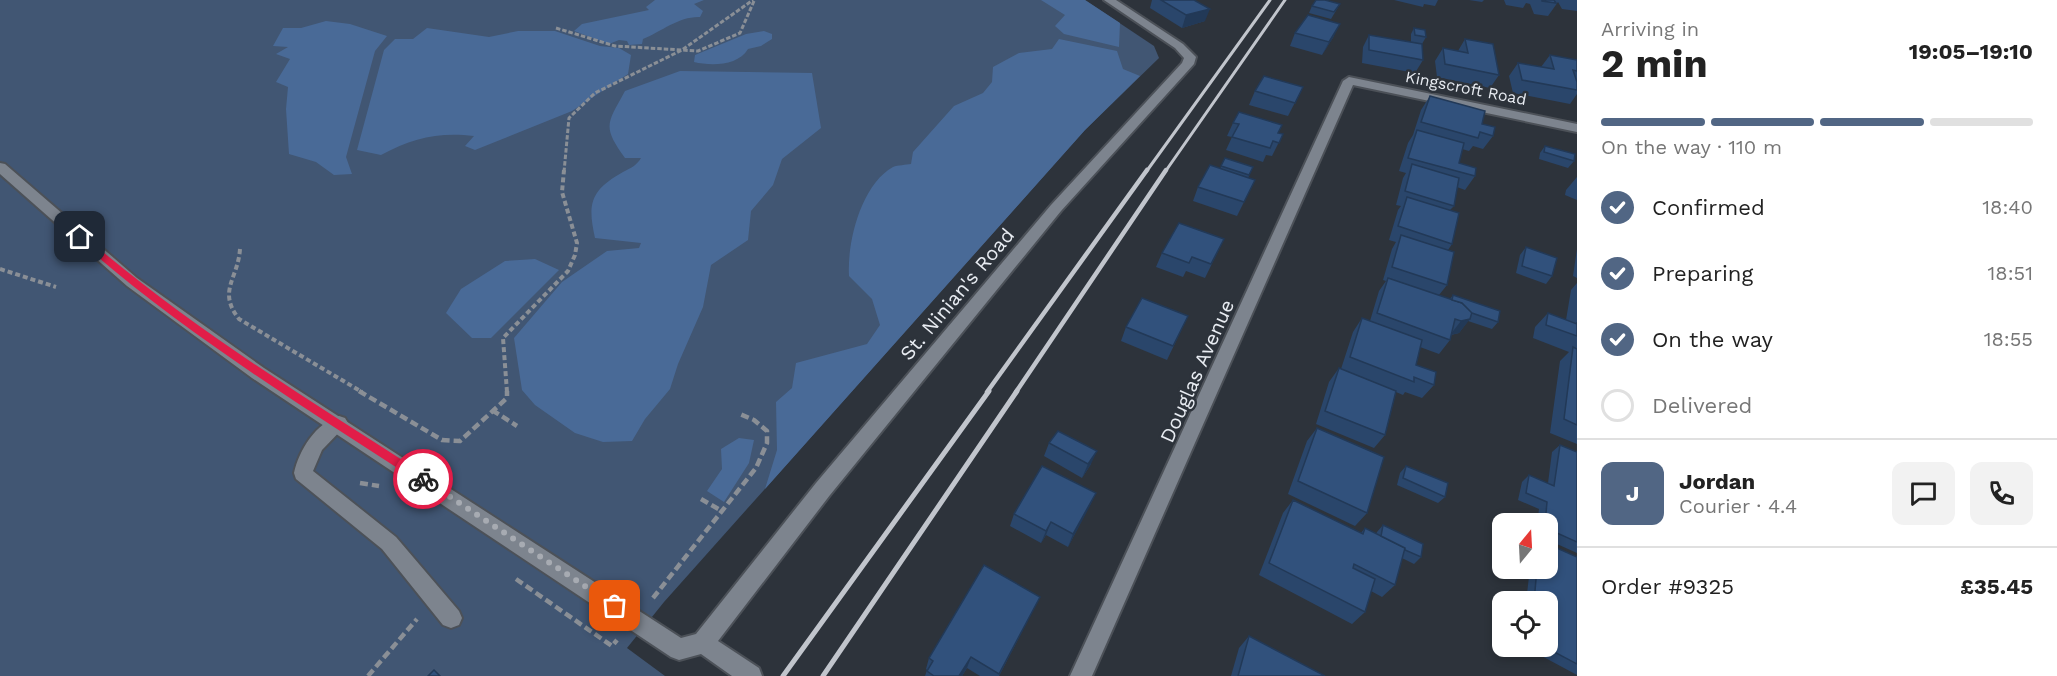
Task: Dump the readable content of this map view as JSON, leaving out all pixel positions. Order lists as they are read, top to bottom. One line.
{"streets":{"street":["Kingscroft Road","St. Ninian's Road","Douglas Avenue"]},"crossings":[["Kingscroft Road","Douglas Avenue"]],"north":"top","page":{"heading":["2 min","Arriving in","19:05–19:10"],"panel":["Jordan","Courier · 4.4","Order #9325","£35.45"],"bar":"On the way · 110 m","list":[["Confirmed","18:40"],["Preparing","18:51"],["On the way","18:55"],"Delivered"],"round":"J"}}
